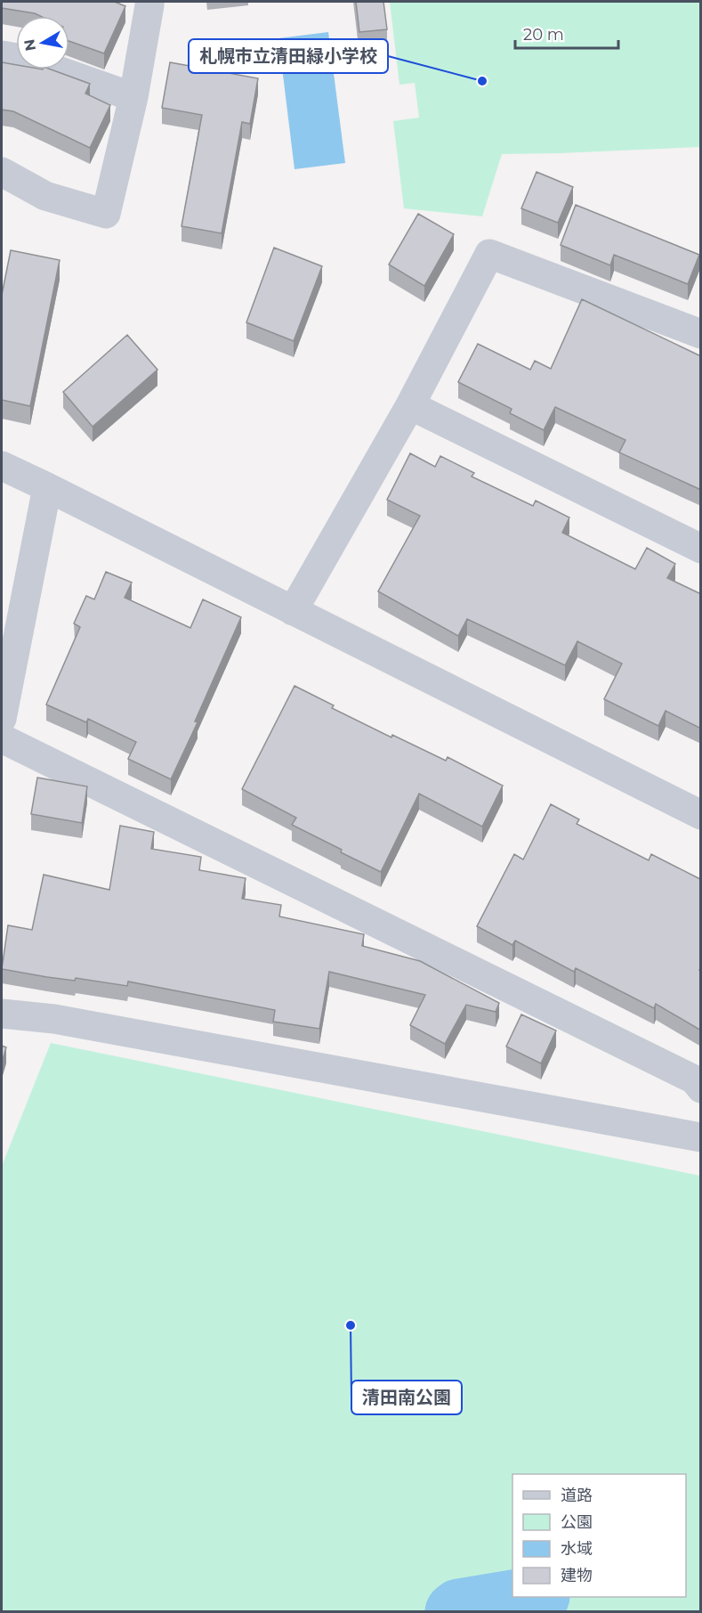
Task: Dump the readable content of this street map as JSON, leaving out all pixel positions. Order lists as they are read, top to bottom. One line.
{"places":["札幌市立清田緑小学校","清田南公園"],"legend":["道路","公園","水域","建物"],"scale_bar":"20 m","north":"left"}
